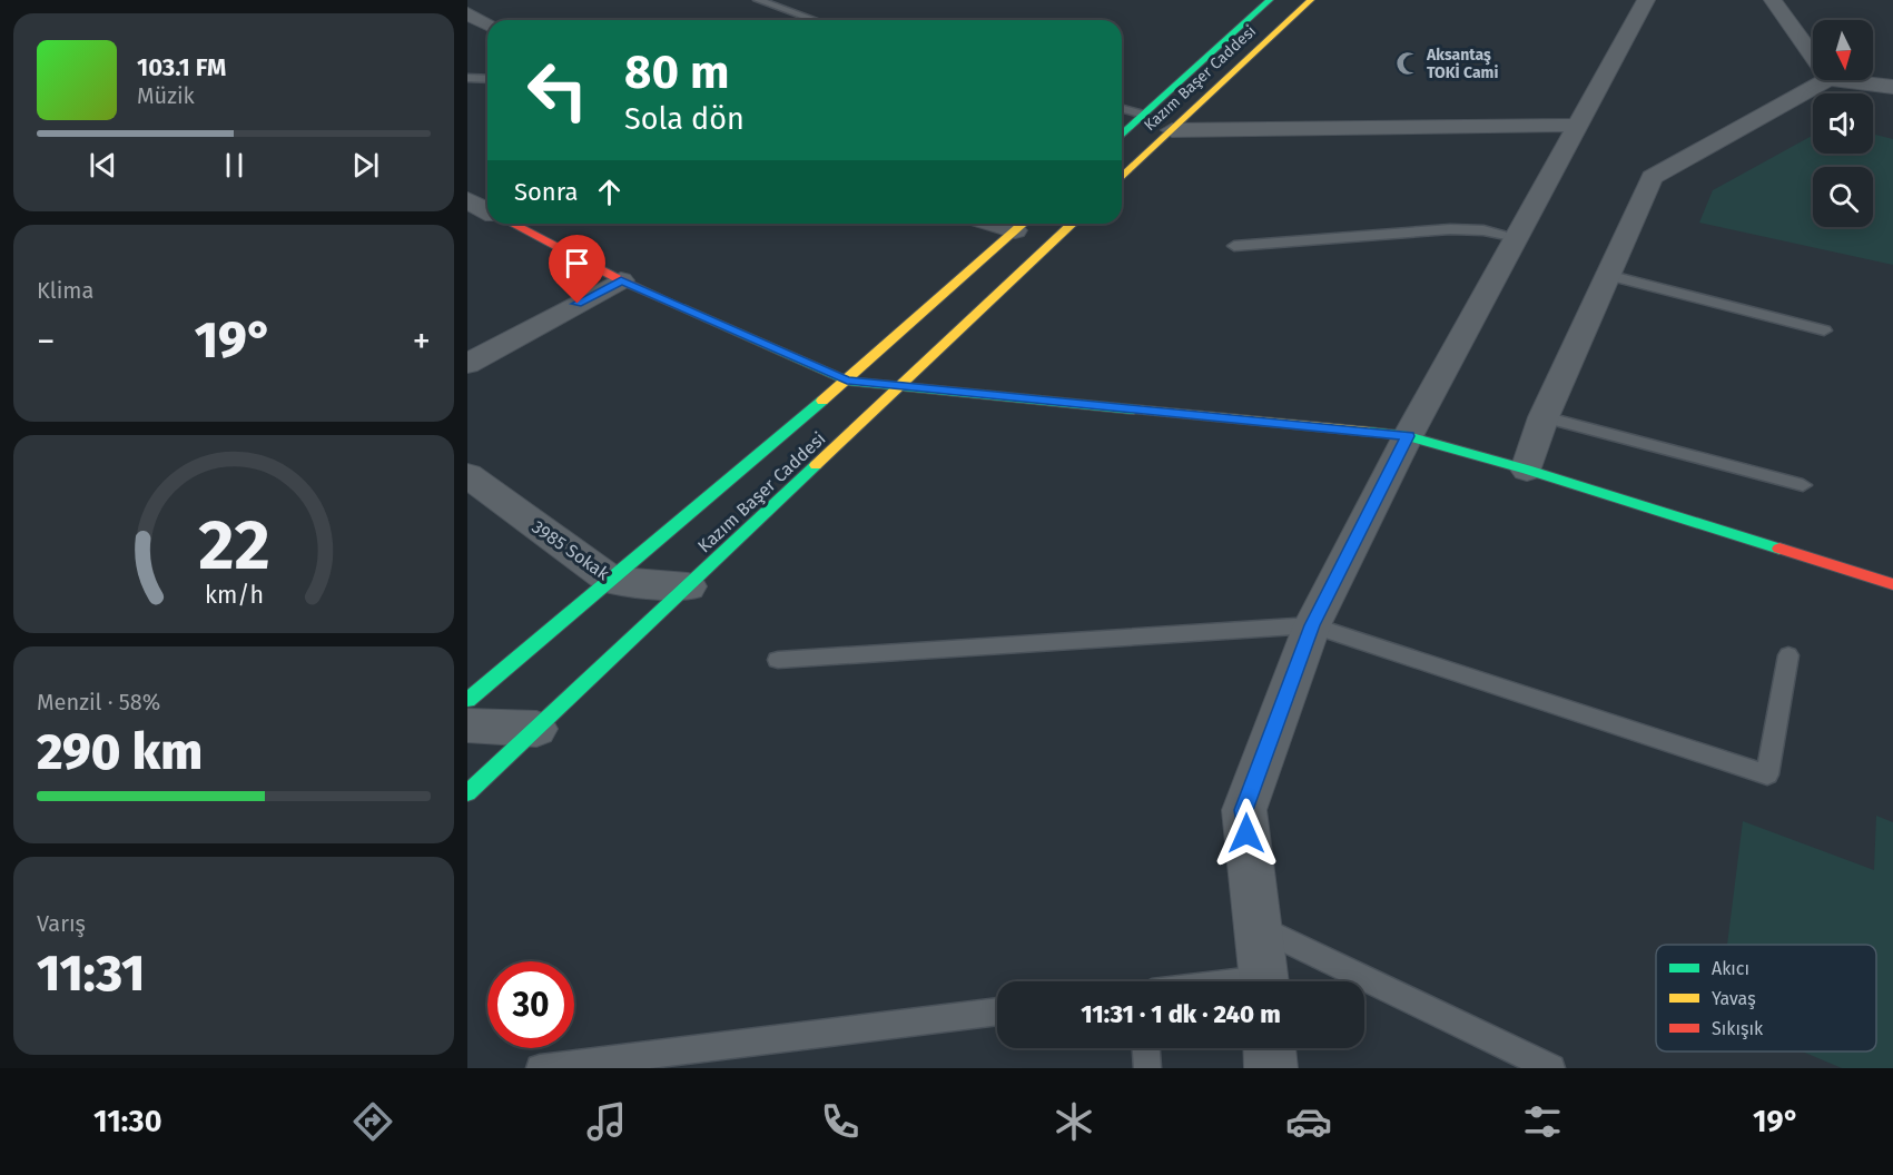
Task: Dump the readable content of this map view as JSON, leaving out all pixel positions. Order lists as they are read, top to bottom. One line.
{"streets":{"main road":["Kazım Başer Caddesi"],"street":["3985 Sokak"]},"crossings":[["Kazım Başer Caddesi","3985 Sokak"]],"places":{"mosque":["Aksantaş TOKİ Cami"]},"legend":["Akıcı","Yavaş","Sıkışık"],"north":"bottom","page":{"turn":["80 m","Sola dön"],"song":["103.1 FM","Müzik"],"then":"Sonra","tile":["Klima",["Menzil · 58%","290 km"],["Varış","11:31"]],"heat":["−","19°","+"],"limit":"30","trip":"11:31 · 1 dk · 240 m","tabs":["11:30","19°"],"gauge":["22","km/h"]}}
